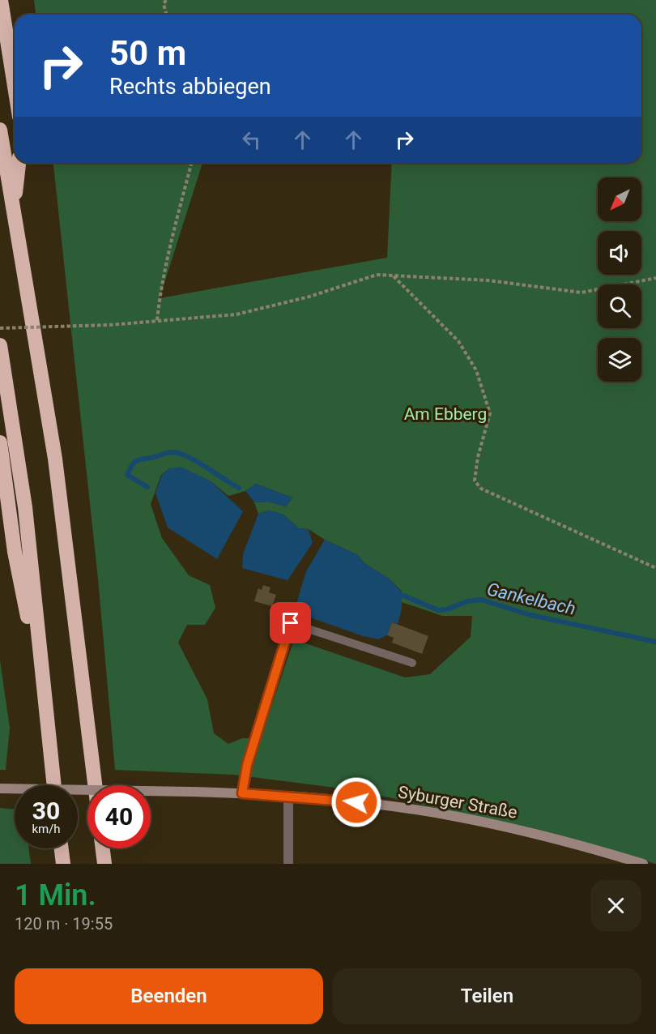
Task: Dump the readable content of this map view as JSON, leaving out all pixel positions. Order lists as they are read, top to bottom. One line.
{"streets":{"street":["Syburger Straße"]},"water":["Gankelbach"],"parks":["Am Ebberg"],"north":"bottom left","page":{"turn":["50 m","Rechts abbiegen"],"speed":"30 km/h","limit":"40","heading":["1 Min.","120 m · 19:55"],"buttons":["Beenden","Teilen"]}}
